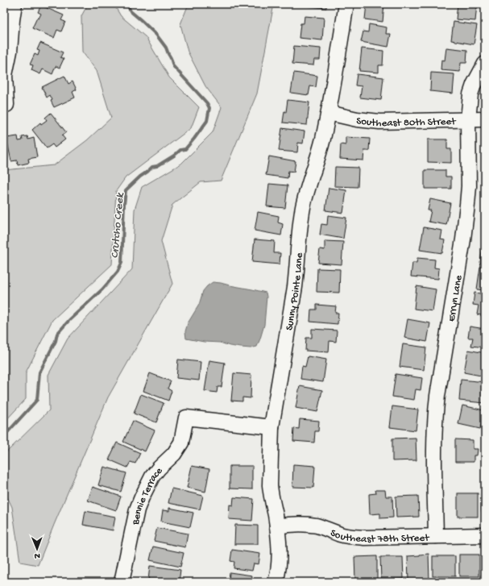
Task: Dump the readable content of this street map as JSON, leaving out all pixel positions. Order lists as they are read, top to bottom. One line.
{"streets":{"street":["Southeast 80th Street","Sunny Pointe Lane","Erryn Lane","Bennie Terrace","Southeast 78th Street"]},"crossings":[["Southeast 80th Street","Sunny Pointe Lane"],["Southeast 80th Street","Erryn Lane"],["Sunny Pointe Lane","Bennie Terrace"],["Sunny Pointe Lane","Southeast 78th Street"],["Erryn Lane","Southeast 78th Street"]],"water":["Crutcho Creek"],"north":"bottom"}
